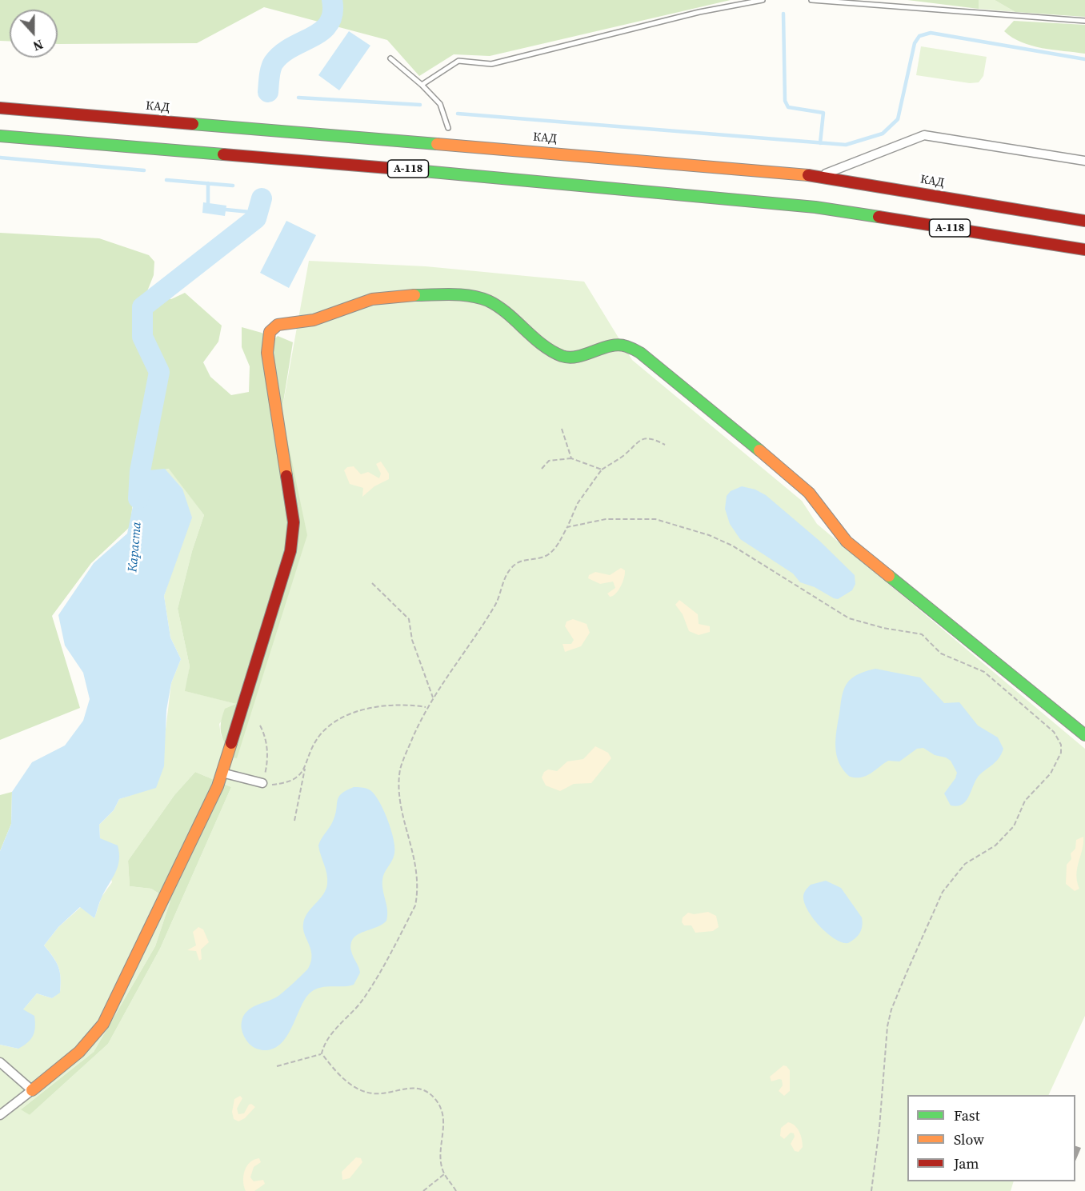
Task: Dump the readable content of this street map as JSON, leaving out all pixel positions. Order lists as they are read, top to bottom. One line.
{"streets":{"main road":["КАД","А-118"]},"water":["Караста"],"legend":["Fast","Slow","Jam"],"north":"bottom"}
